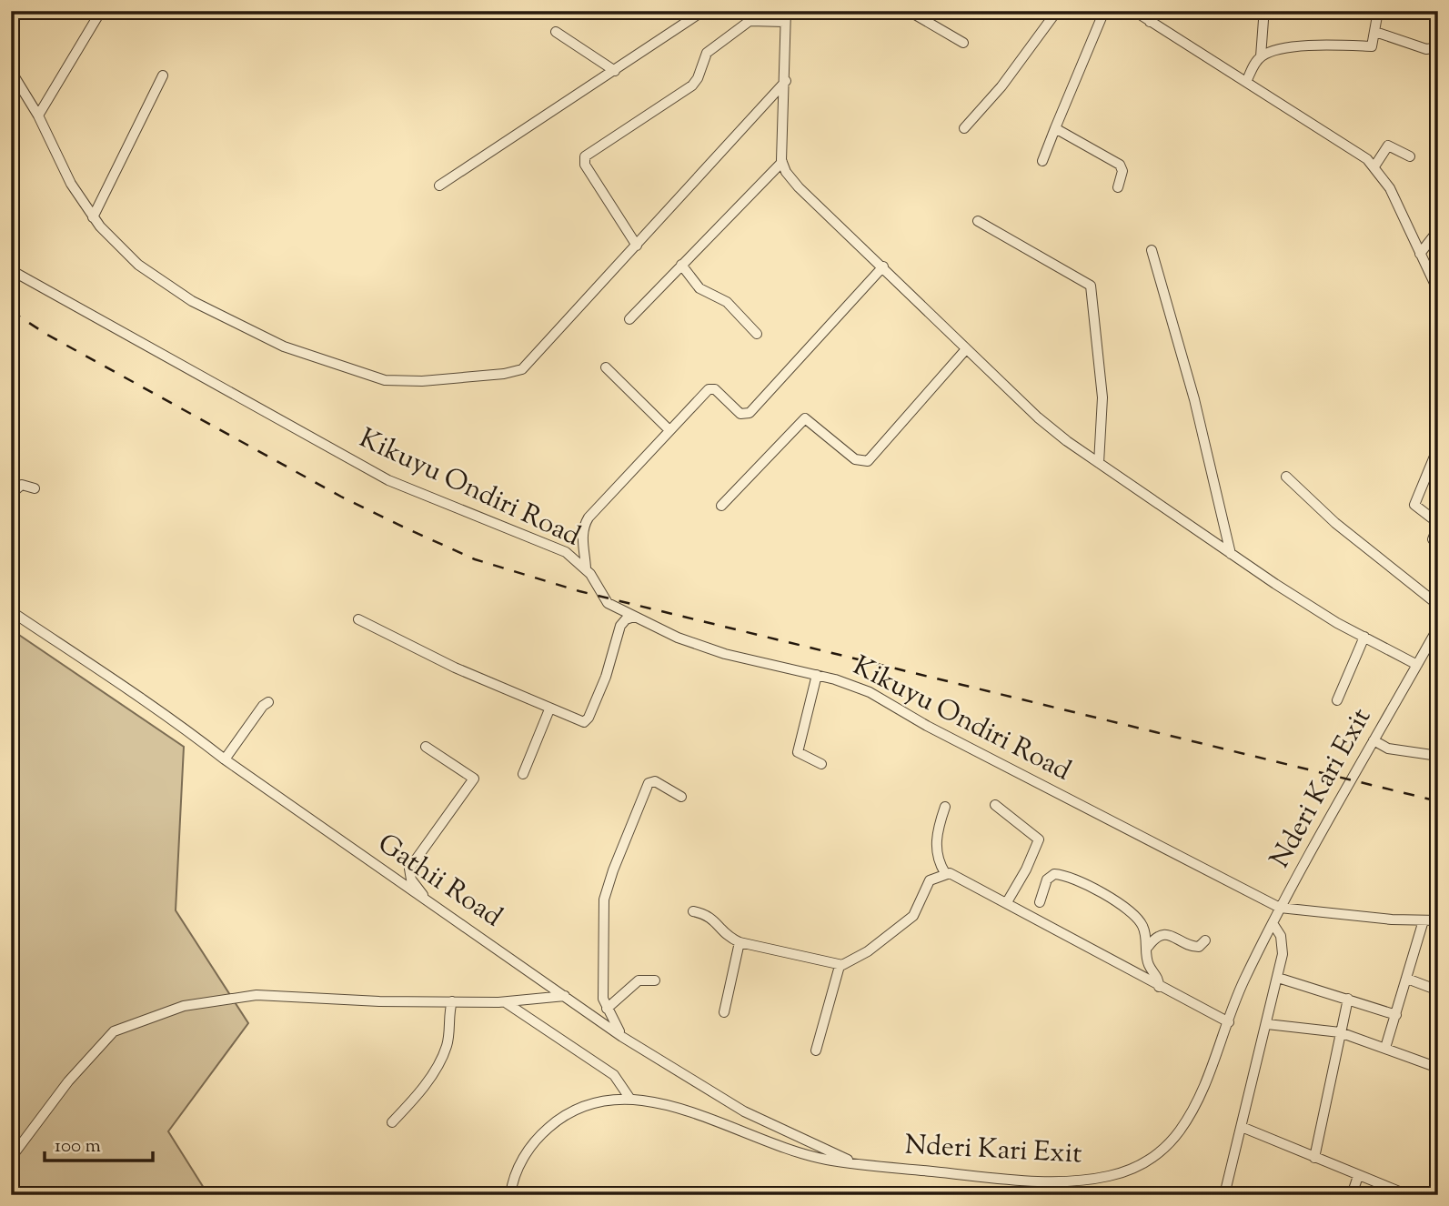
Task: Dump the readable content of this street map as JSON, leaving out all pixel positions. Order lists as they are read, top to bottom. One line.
{"streets":{"street":["Kikuyu Ondiri Road","Nderi Kari Exit","Gathii Road"]},"crossings":[["Kikuyu Ondiri Road","Nderi Kari Exit"],["Nderi Kari Exit","Gathii Road"]],"scale_bar":"100 m"}
